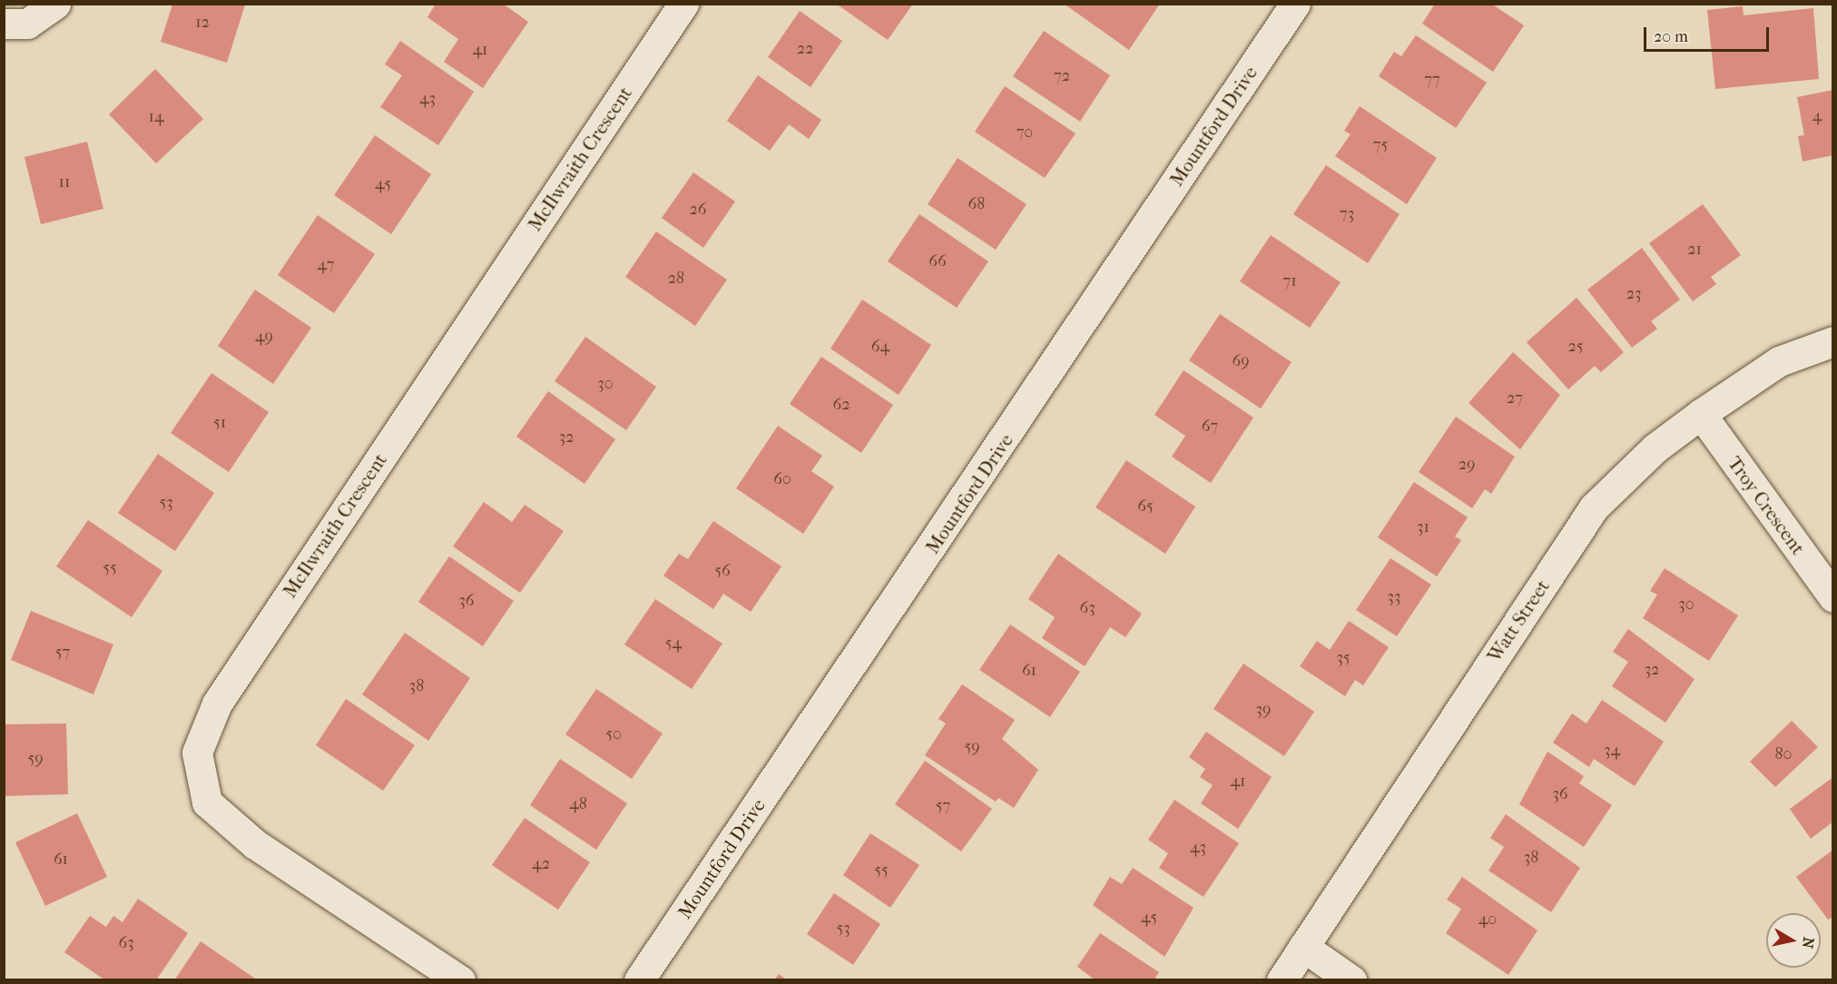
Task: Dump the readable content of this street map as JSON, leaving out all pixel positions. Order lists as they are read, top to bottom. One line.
{"streets":{"street":["Mountford Drive","McIlwraith Crescent","Troy Crescent","Watt Street"]},"crossings":[["Troy Crescent","Watt Street"]],"house_numbers":["12","22","41","72","77","43","4","14","70","75","11","45","68","26","73","21","66","47","28","71","23","49","64","25","69","30","27","62","51","67","32","29","60","53","65","31","55","56","33","36","30","63","54","57","35","32","61","38","39","50","59","34","80","59","41","36","48","57","43","38","61","42","55","45","40","53","63"],"scale_bar":"20 m","north":"right"}
